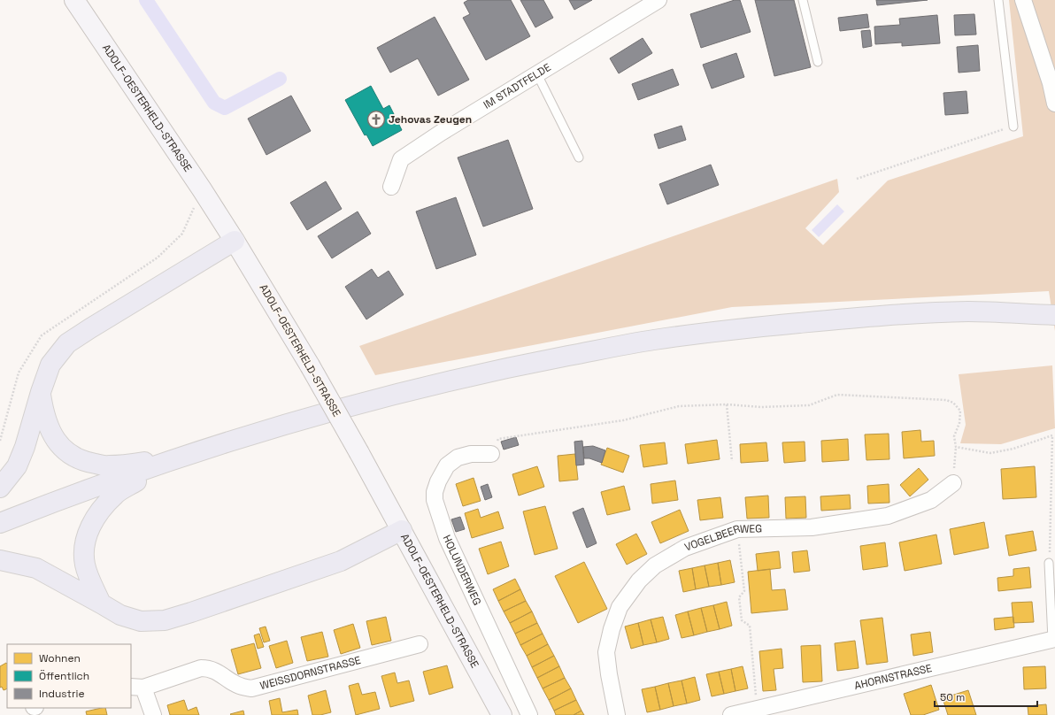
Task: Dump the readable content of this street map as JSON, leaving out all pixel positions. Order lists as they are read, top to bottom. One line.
{"streets":{"street":["IM STADTFELDE","ADOLF-OESTERHELD-STRASSE","VOGELBEERWEG","HOLUNDERWEG","WEISSDORNSTRASSE","AHORNSTRASSE"]},"places":{"church":["Jehovas Zeugen"]},"legend":["Wohnen","Öffentlich","Industrie"],"scale_bar":"50 m"}
